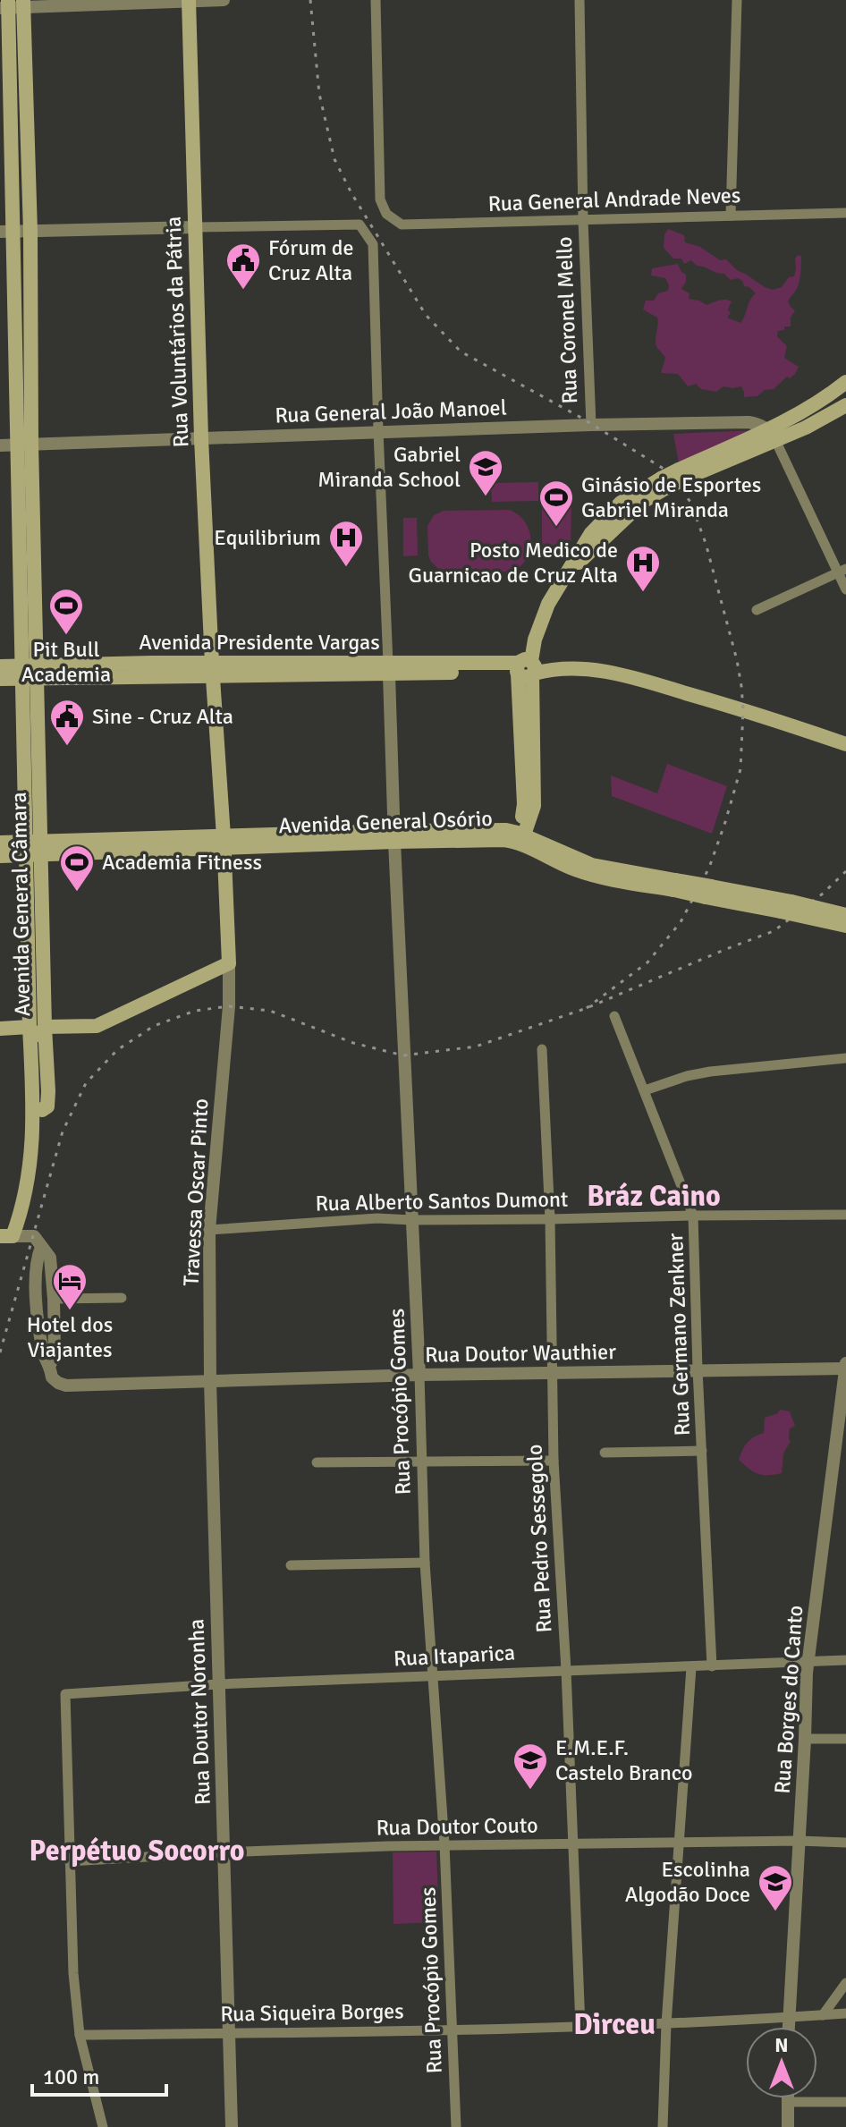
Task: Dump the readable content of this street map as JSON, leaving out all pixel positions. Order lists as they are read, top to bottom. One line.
{"streets":{"main road":["Rua Voluntários da Pátria","Avenida Presidente Vargas","Avenida General Osório","Avenida General Câmara"],"street":["Rua General Andrade Neves","Rua Coronel Mello","Rua General João Manoel","Travessa Oscar Pinto","Rua Alberto Santos Dumont","Rua Germano Zenkner","Rua Doutor Wauthier","Rua Procópio Gomes","Rua Pedro Sessegolo","Rua Itaparica","Rua Borges do Canto","Rua Doutor Noronha","Rua Doutor Couto","Rua Siqueira Borges"]},"crossings":[["Rua General Andrade Neves","Rua Coronel Mello"],["Rua Coronel Mello","Rua General João Manoel"],["Rua Voluntários da Pátria","Rua General João Manoel"],["Rua Voluntários da Pátria","Avenida Presidente Vargas"],["Rua Voluntários da Pátria","Avenida General Osório"],["Rua Voluntários da Pátria","Travessa Oscar Pinto"],["Rua Voluntários da Pátria","Rua Procópio Gomes"],["Rua General João Manoel","Avenida General Câmara"],["Rua General João Manoel","Rua Procópio Gomes"],["Avenida Presidente Vargas","Avenida General Câmara"],["Avenida Presidente Vargas","Rua Procópio Gomes"],["Avenida General Osório","Avenida General Câmara"],["Avenida General Osório","Rua Procópio Gomes"],["Travessa Oscar Pinto","Rua Alberto Santos Dumont"],["Travessa Oscar Pinto","Rua Doutor Wauthier"],["Travessa Oscar Pinto","Rua Doutor Noronha"],["Rua Alberto Santos Dumont","Rua Germano Zenkner"],["Rua Alberto Santos Dumont","Rua Procópio Gomes"],["Rua Alberto Santos Dumont","Rua Pedro Sessegolo"],["Rua Germano Zenkner","Rua Doutor Wauthier"],["Rua Germano Zenkner","Rua Itaparica"],["Rua Doutor Wauthier","Rua Procópio Gomes"],["Rua Doutor Wauthier","Rua Pedro Sessegolo"],["Rua Doutor Wauthier","Rua Borges do Canto"],["Rua Doutor Wauthier","Rua Doutor Noronha"],["Rua Procópio Gomes","Rua Itaparica"],["Rua Procópio Gomes","Rua Doutor Couto"],["Rua Procópio Gomes","Rua Siqueira Borges"],["Rua Pedro Sessegolo","Rua Itaparica"],["Rua Pedro Sessegolo","Rua Doutor Couto"],["Rua Pedro Sessegolo","Rua Siqueira Borges"],["Rua Itaparica","Rua Borges do Canto"],["Rua Itaparica","Rua Doutor Noronha"],["Rua Itaparica","Rua Doutor Couto"],["Rua Borges do Canto","Rua Doutor Couto"],["Rua Borges do Canto","Rua Siqueira Borges"],["Rua Doutor Noronha","Rua Doutor Couto"],["Rua Doutor Noronha","Rua Siqueira Borges"]],"districts":["Bráz Caino","Perpétuo Socorro","Dirceu"],"places":{"public building":["Fórum de Cruz Alta","Sine - Cruz Alta"],"school or university":["Gabriel Miranda School","E.M.E.F. Castelo Branco","Escolinha Algodão Doce"],"sports":["Ginásio de Esportes Gabriel Miranda","Pit Bull Academia","Academia Fitness"],"hospital":["Equilibrium","Posto Medico de Guarnicao de Cruz Alta"],"hotel":["Hotel dos Viajantes"]},"scale_bar":"100 m","north":"top"}
